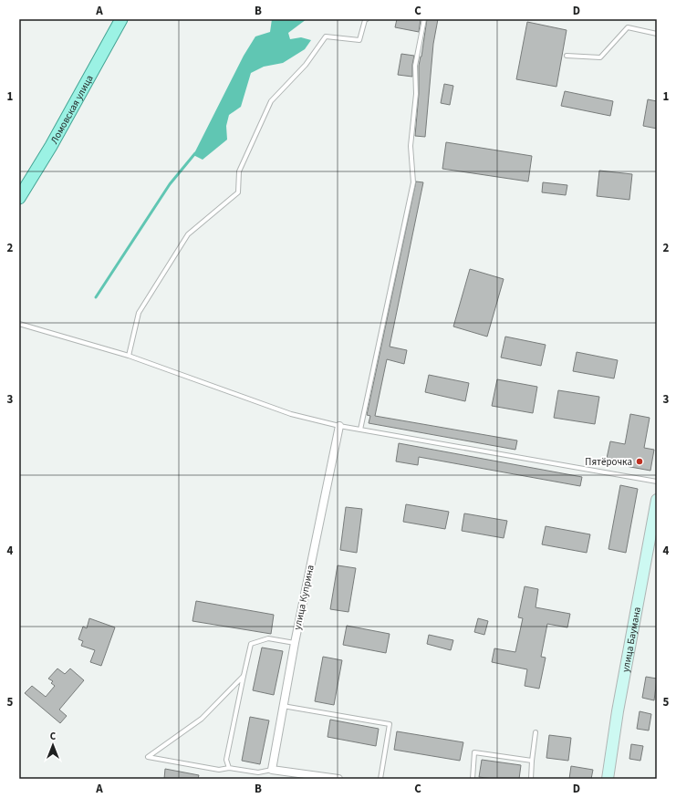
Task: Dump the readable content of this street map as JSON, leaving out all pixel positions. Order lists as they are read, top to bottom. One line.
{"streets":{"main road":["Ломовская улица"],"street":["улица Куприна","улица Баумана"]},"places":["Пятёрочка"],"north":"top","grid":{"columns":["A","B","C","D"],"rows":["1","2","3","4","5"]}}
